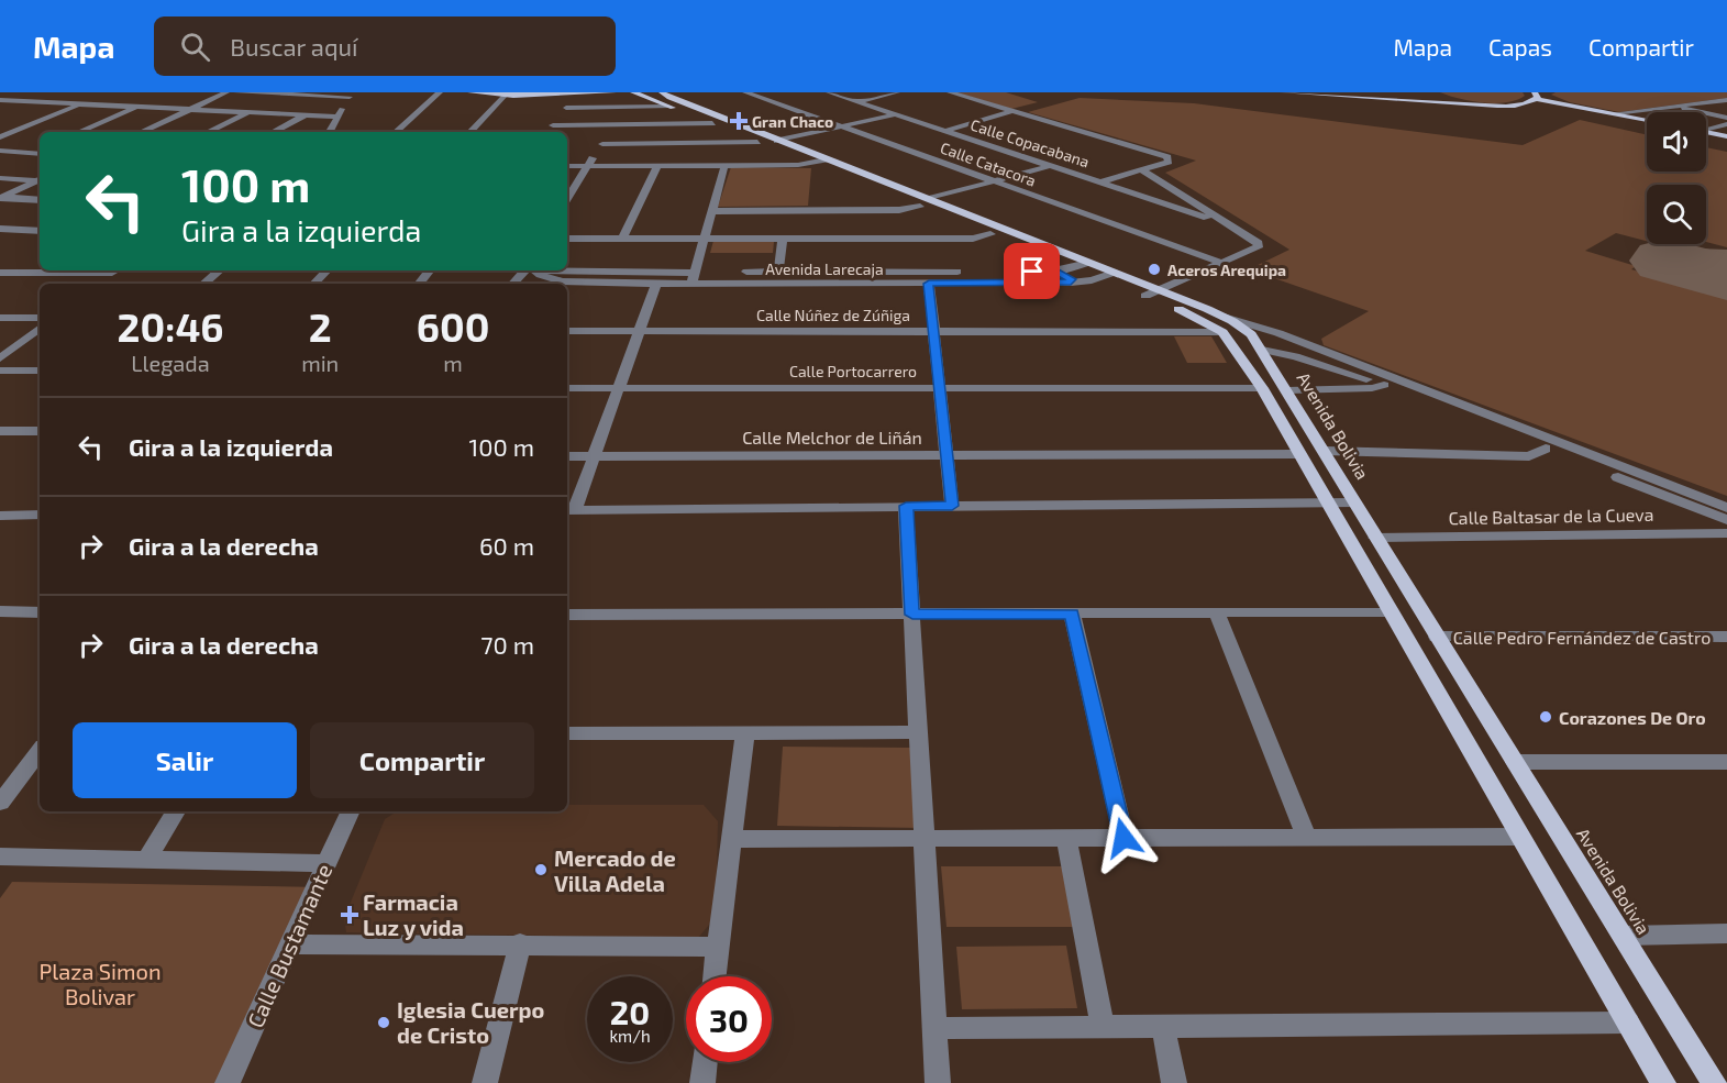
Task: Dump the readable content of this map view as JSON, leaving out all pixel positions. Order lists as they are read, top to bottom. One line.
{"streets":{"main road":["Avenida Bolivia"],"street":["Calle Copacabana","Calle Catacora","Avenida Larecaja","Calle Núñez de Zúñiga","Calle Portocarrero","Calle Melchor de Liñán","Calle Baltasar de la Cueva","Calle Pedro Fernández de Castro","Calle Bustamante"]},"crossings":[["Avenida Larecaja","Avenida Bolivia"],["Calle Núñez de Zúñiga","Avenida Bolivia"],["Calle Portocarrero","Avenida Bolivia"],["Avenida Bolivia","Calle Melchor de Liñán"],["Avenida Bolivia","Calle Baltasar de la Cueva"],["Avenida Bolivia","Calle Pedro Fernández de Castro"]],"parks":["Plaza Simon Bolivar"],"places":{"health":["Gran Chaco","Farmacia Luz y vida"],"other":["Aceros Arequipa","Corazones De Oro","Mercado de Villa Adela","Iglesia Cuerpo de Cristo"]},"page":{"header":"Mapa","search":"Buscar aquí","nav":["Mapa","Capas","Compartir"],"turn":["100 m","Gira a la izquierda"],"eta":["20:46","Llegada","2","min","600","m"],"list":[{"name":"Gira a la izquierda","value":"100 m"},{"name":"Gira a la derecha","value":"60 m"},{"name":"Gira a la derecha","value":"70 m"}],"buttons":["Salir","Compartir"],"speed":"20 km/h","limit":"30"}}
